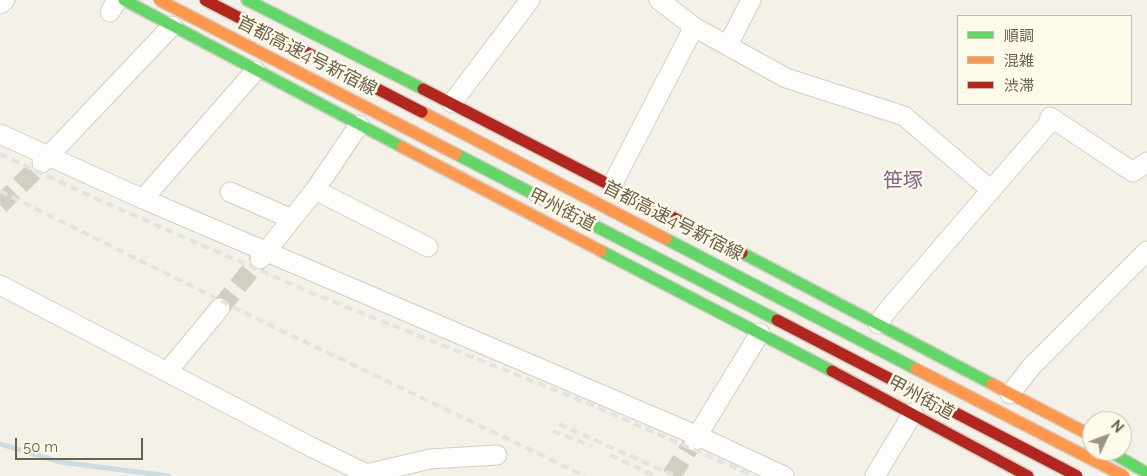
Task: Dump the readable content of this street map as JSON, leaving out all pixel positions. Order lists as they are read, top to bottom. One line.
{"streets":{"highway":["首都高速4号新宿線","甲州街道"]},"districts":["笹塚"],"legend":["順調","混雑","渋滞"],"scale_bar":"50 m","north":"top right"}
